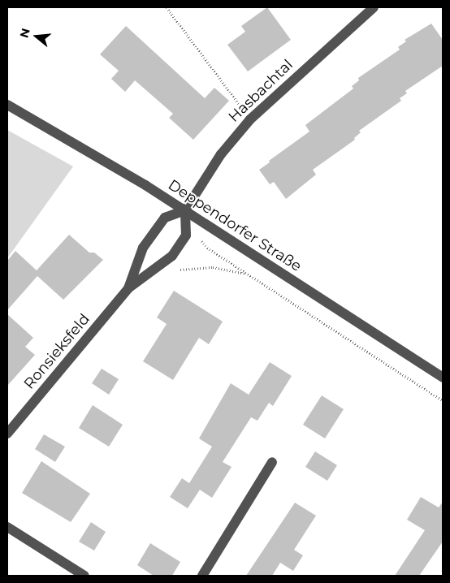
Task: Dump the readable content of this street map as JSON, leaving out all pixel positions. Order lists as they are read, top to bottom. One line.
{"streets":{"street":["Hasbachtal","Deppendorfer Straße","Ronsieksfeld"]},"crossings":[["Hasbachtal","Deppendorfer Straße"],["Hasbachtal","Ronsieksfeld"],["Deppendorfer Straße","Ronsieksfeld"]],"north":"left"}
